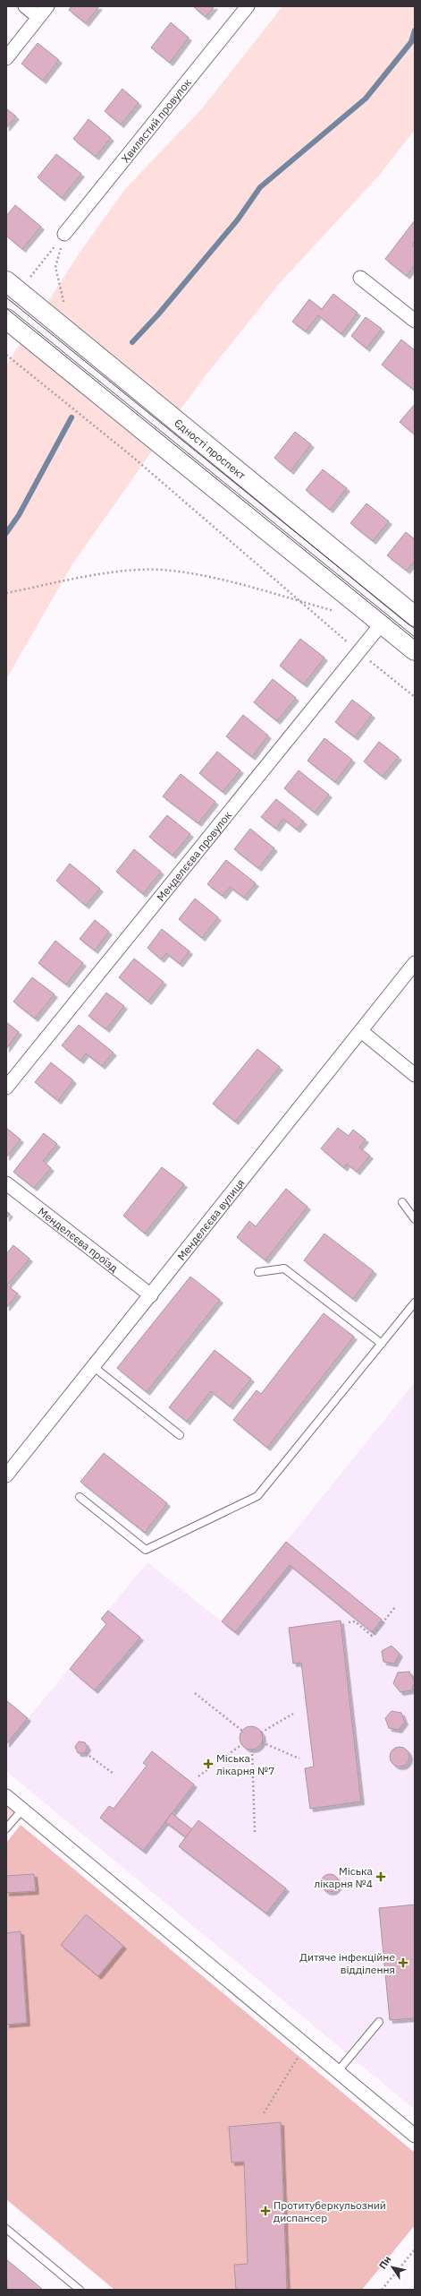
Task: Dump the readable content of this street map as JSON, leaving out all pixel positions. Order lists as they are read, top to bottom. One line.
{"streets":{"main road":["Єдності проспект"],"street":["Хвилястий провулок","Менделєєва провулок","Менделєєва вулиця","Менделєєва проїзд"]},"crossings":[["Менделєєва вулиця","Менделєєва проїзд"]],"places":{"health":["Міська лікарня №7","Міська лікарня №4","Дитяче інфекційне відділення","Протитуберкульозний диспансер"]},"north":"top left"}
